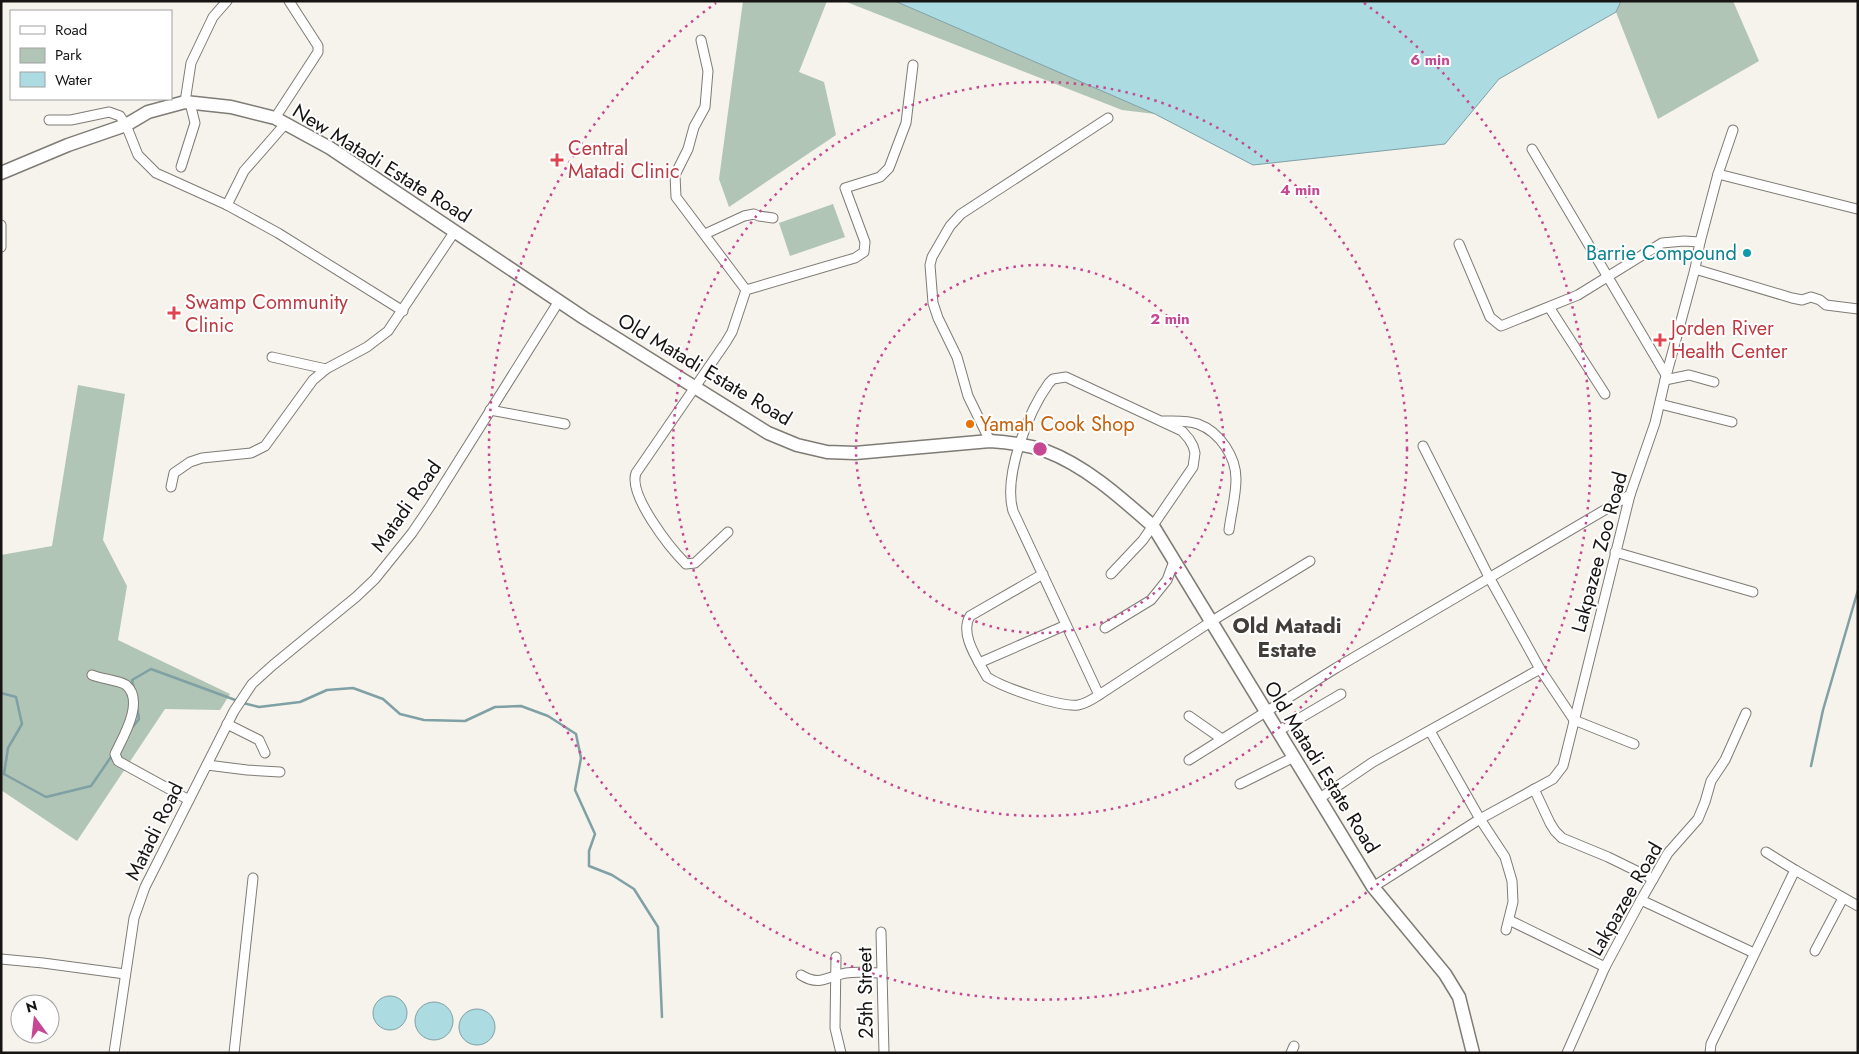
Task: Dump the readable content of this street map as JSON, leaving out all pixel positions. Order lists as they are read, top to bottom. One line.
{"streets":{"street":["New Matadi Estate Road","Old Matadi Estate Road","Matadi Road","Lakpazee Zoo Road","Lakpazee Road","25th Street"]},"crossings":[["New Matadi Estate Road","Old Matadi Estate Road"],["New Matadi Estate Road","Matadi Road"],["Old Matadi Estate Road","Matadi Road"],["Old Matadi Estate Road","Lakpazee Zoo Road"]],"districts":["Old Matadi Estate"],"places":{"health":["Central Matadi Clinic","Swamp Community Clinic","Jorden River Health Center"],"other":["Barrie Compound","Yamah Cook Shop"]},"legend":["Road","Park","Water"],"north":"top","rings":["6 min","4 min","2 min"]}
